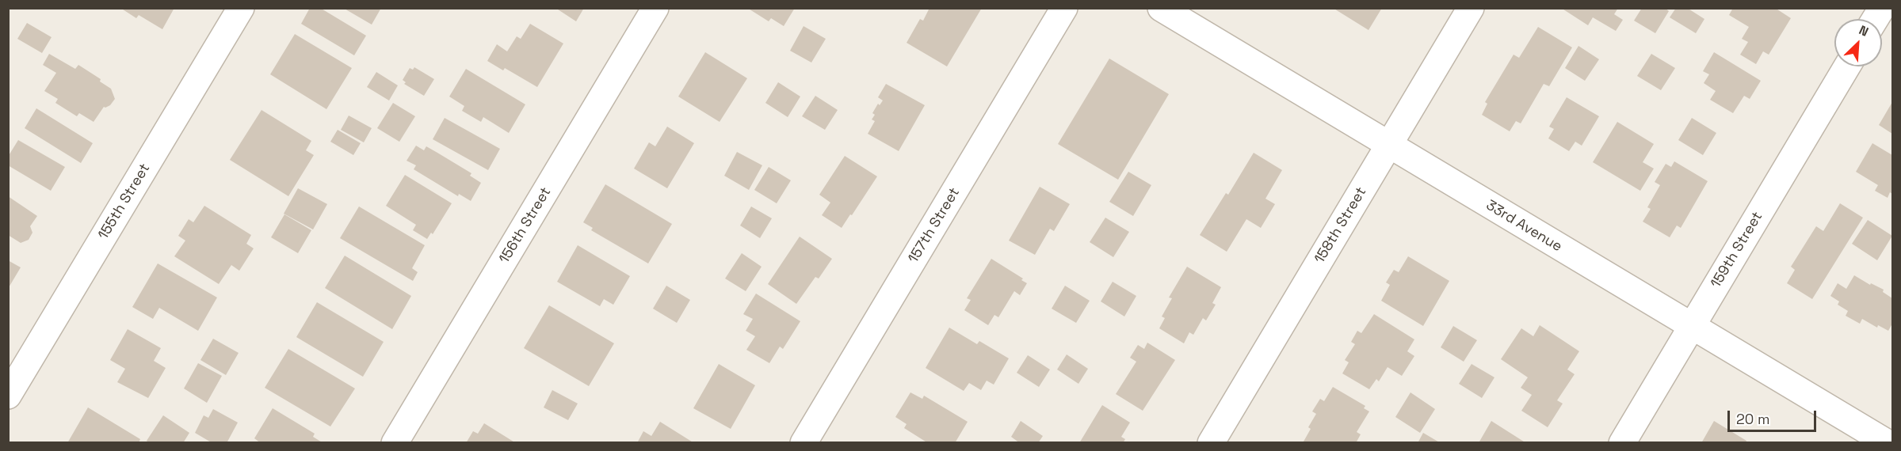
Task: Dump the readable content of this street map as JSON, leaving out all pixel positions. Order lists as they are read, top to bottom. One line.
{"streets":{"street":["155th Street","156th Street","157th Street","158th Street","33rd Avenue","159th Street"]},"crossings":[["158th Street","33rd Avenue"],["33rd Avenue","159th Street"]],"scale_bar":"20 m","north":"top right"}
